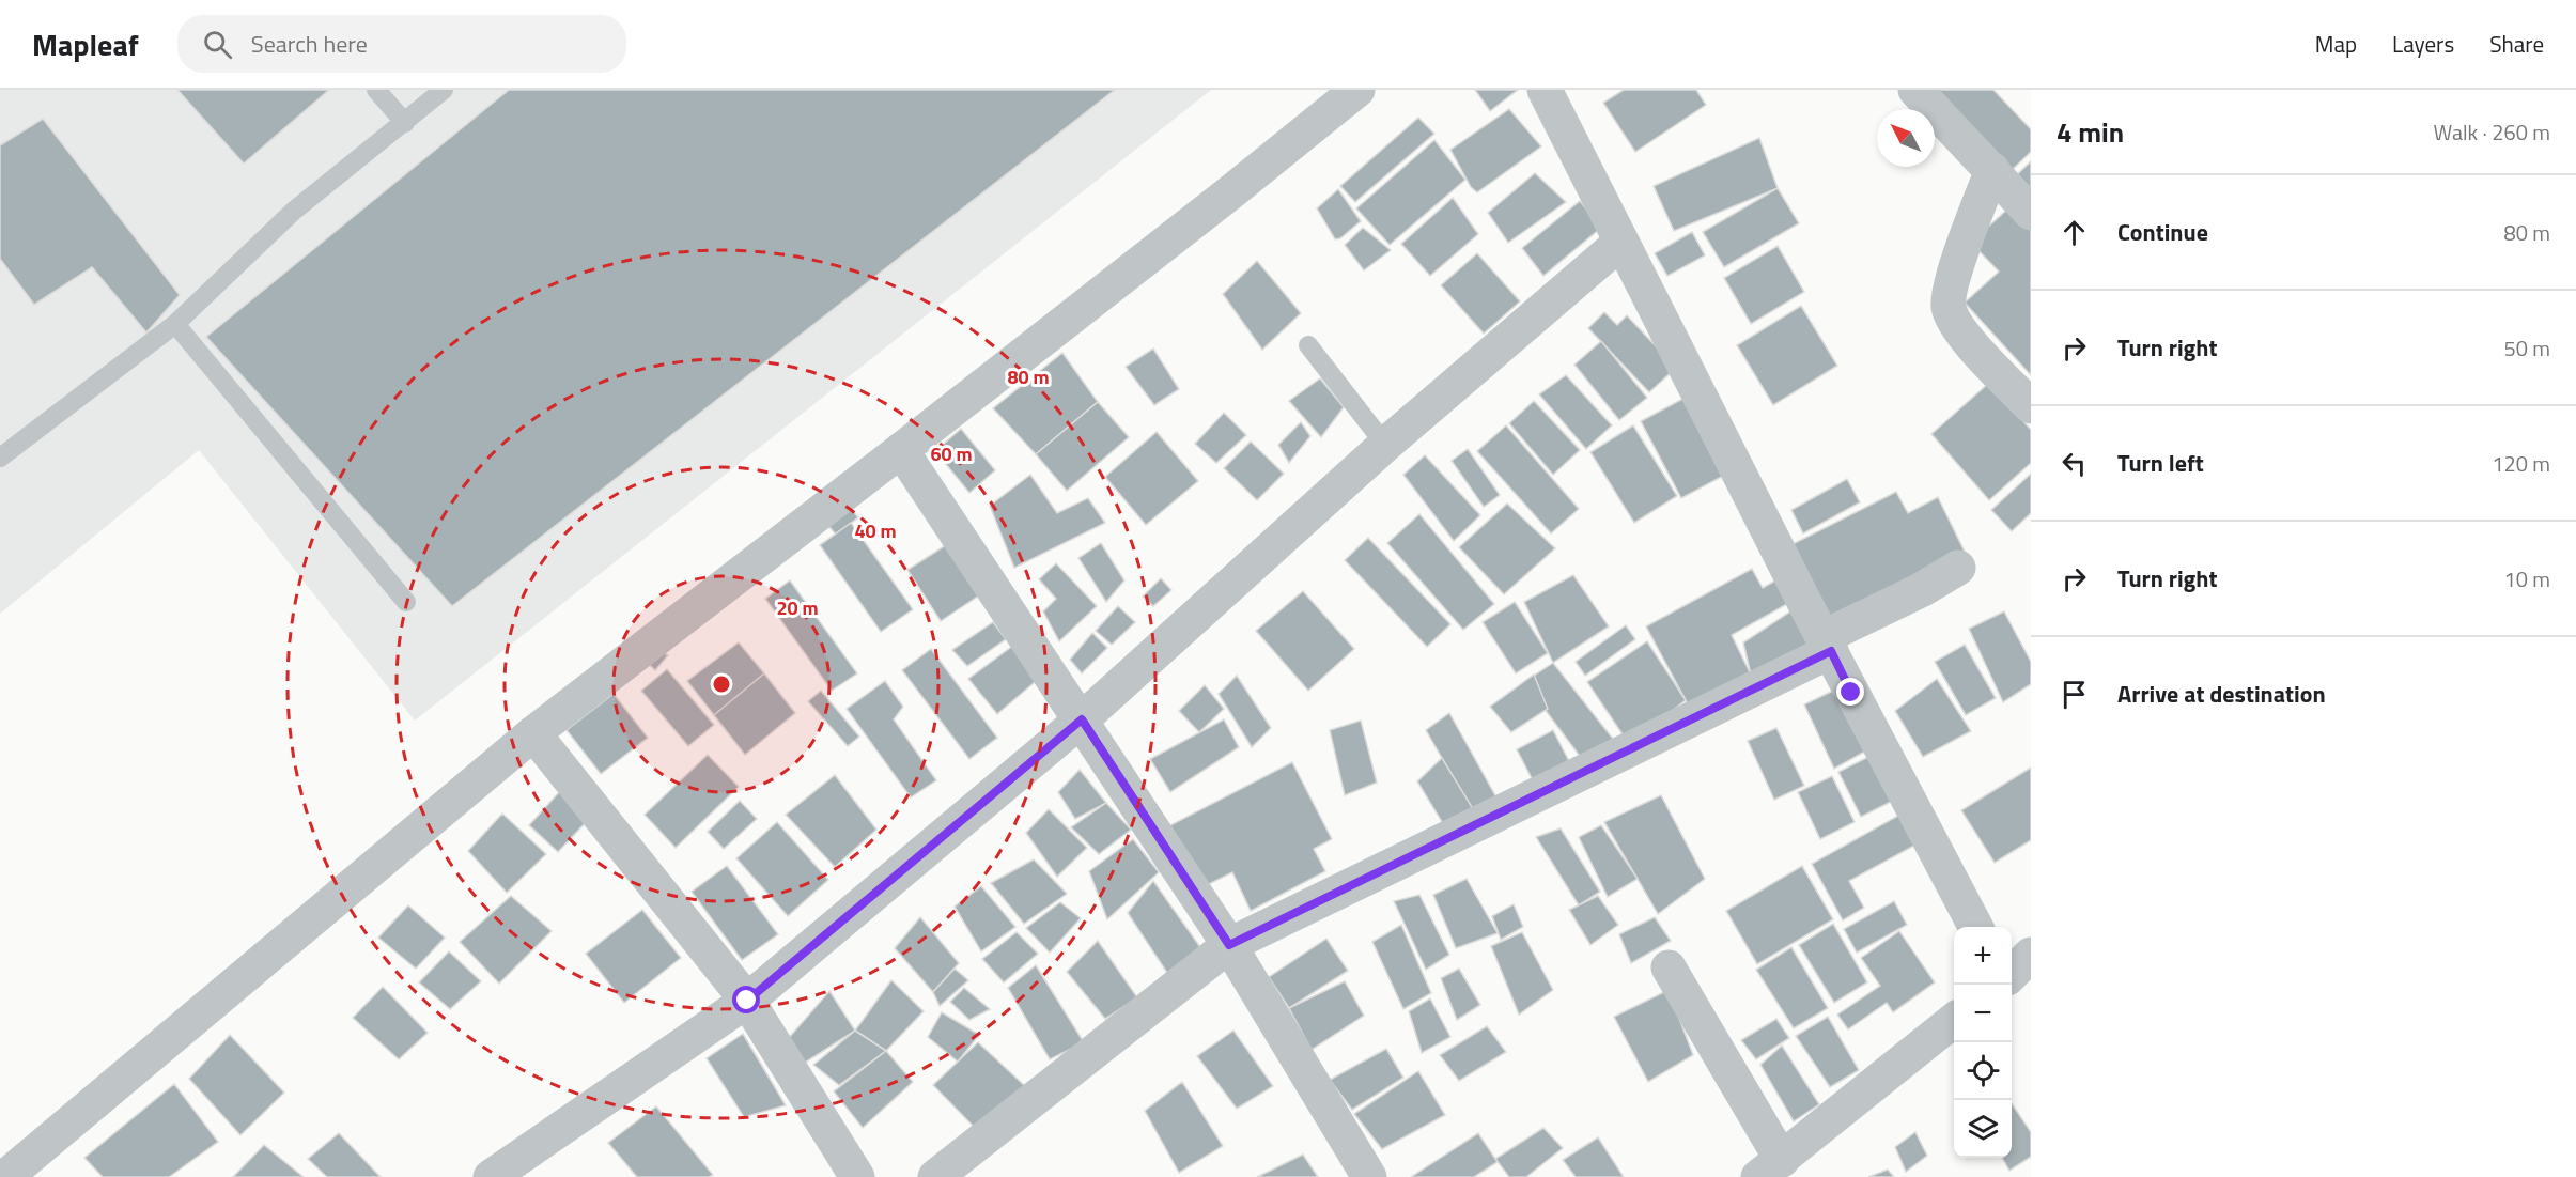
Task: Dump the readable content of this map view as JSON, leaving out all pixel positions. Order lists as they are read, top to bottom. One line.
{"north":"top left","page":{"header":"Mapleaf","search":"Search here","nav":["Map","Layers","Share"],"heading":["4 min","Walk · 260 m"],"list":[["Continue","80 m"],["Turn right","50 m"],["Turn left","120 m"],["Turn right","10 m"],"Arrive at destination"],"map_buttons":["+","−"]},"rings":["80 m","60 m","40 m","20 m"]}
